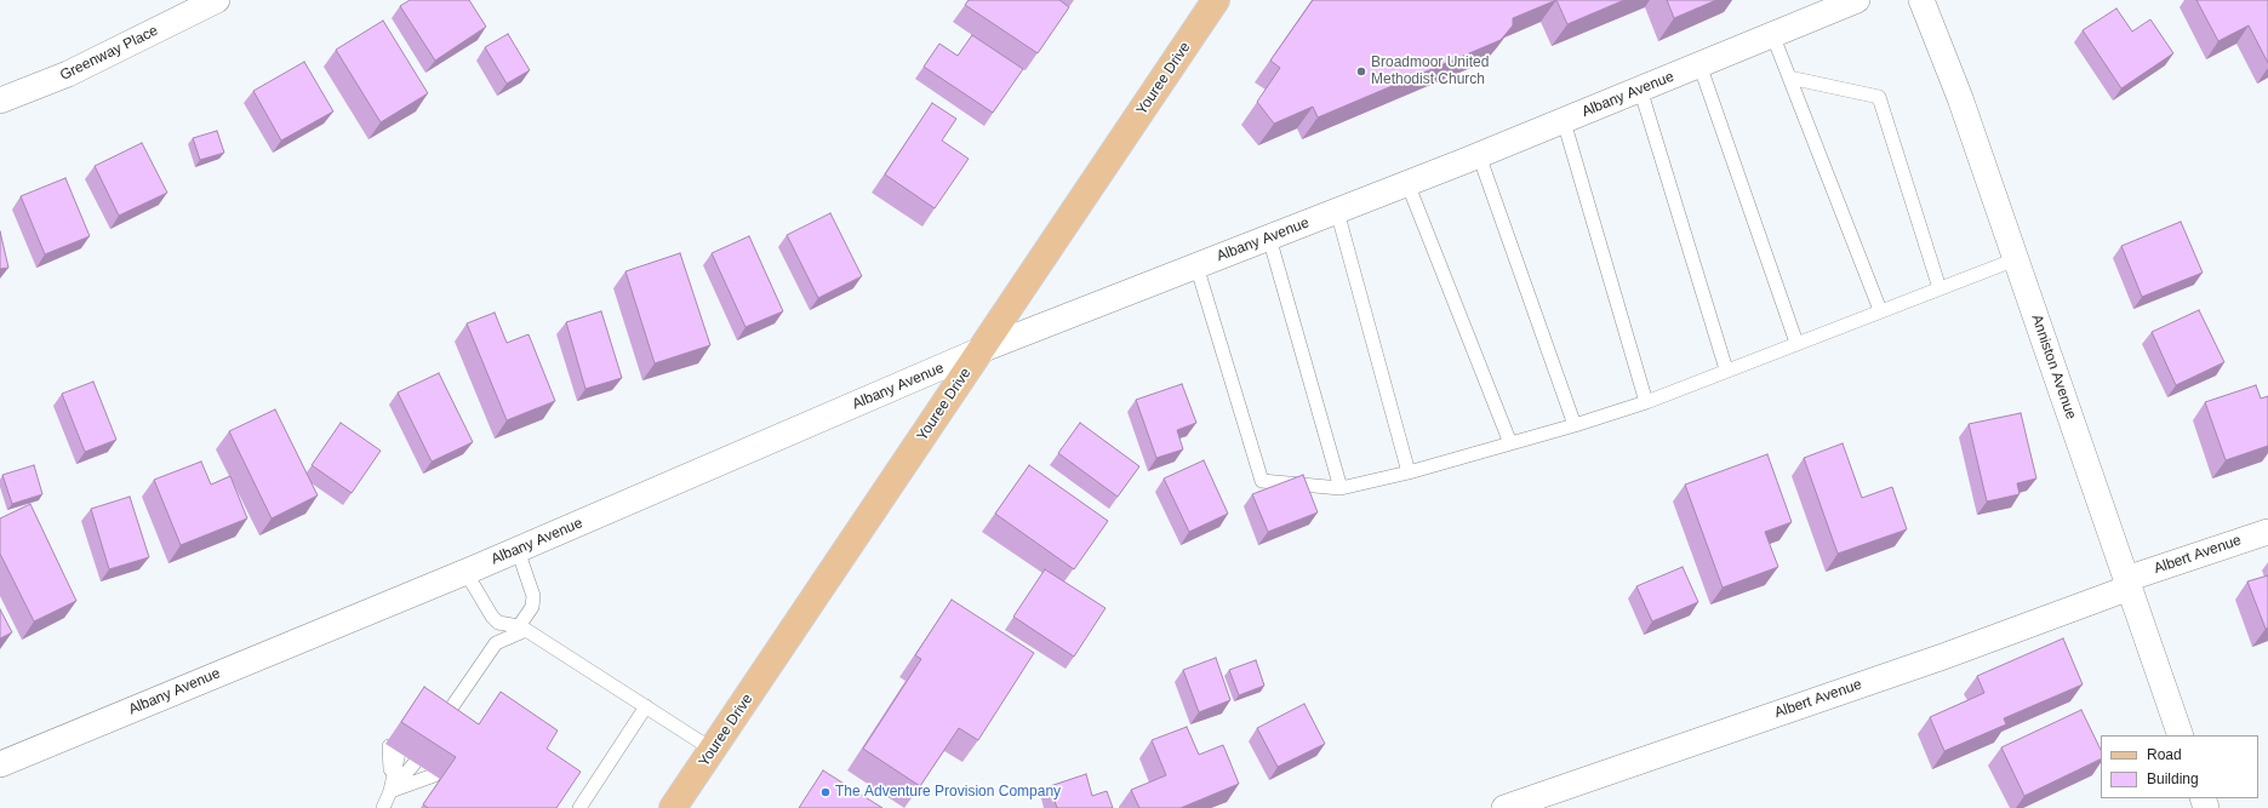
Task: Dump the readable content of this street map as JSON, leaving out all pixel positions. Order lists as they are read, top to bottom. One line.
{"streets":{"main road":["Youree Drive"],"street":["Greenway Place","Albany Avenue","Anniston Avenue","Albert Avenue"]},"crossings":[["Youree Drive","Albany Avenue"],["Anniston Avenue","Albert Avenue"]],"places":["Broadmoor United Methodist Church","The Adventure Provision Company"],"legend":["Road","Building"]}
